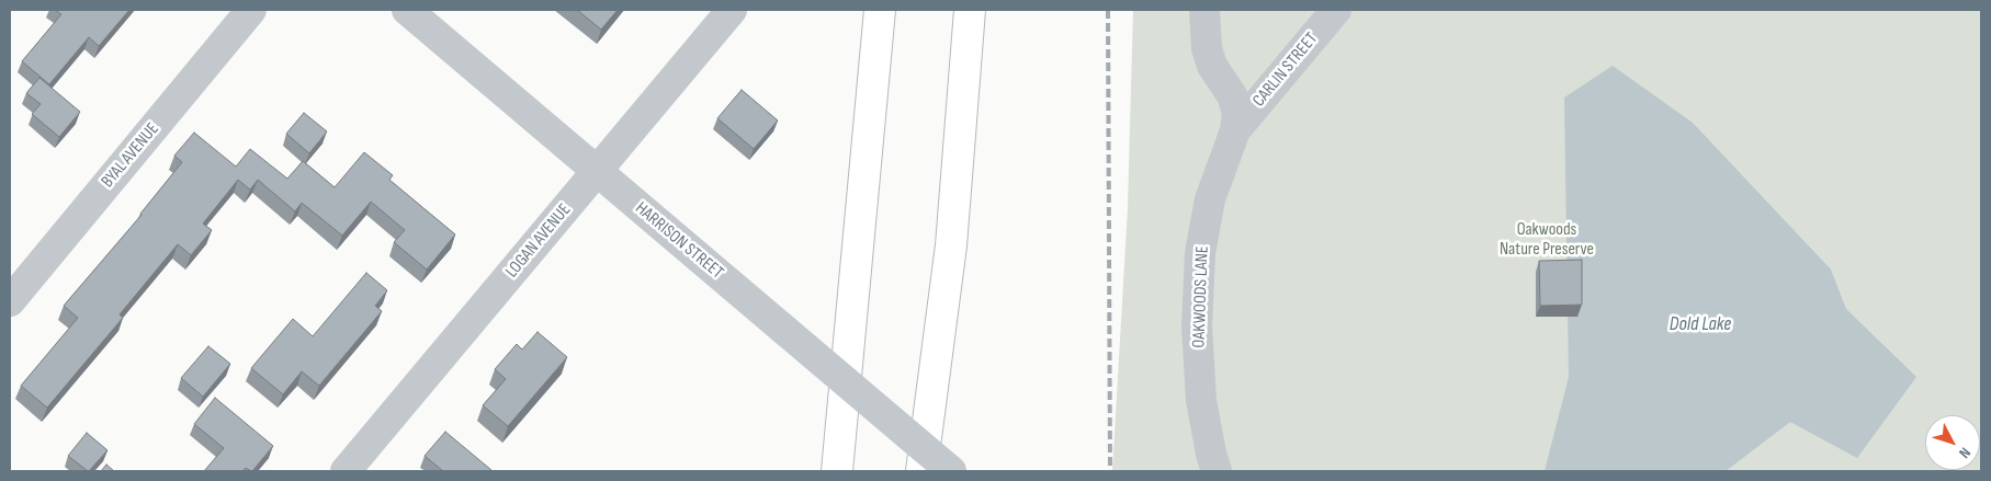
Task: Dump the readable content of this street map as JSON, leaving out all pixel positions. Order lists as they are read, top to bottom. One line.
{"streets":{"street":["CARLIN STREET","BYAL AVENUE","LOGAN AVENUE","HARRISON STREET","OAKWOODS LANE"]},"crossings":[["CARLIN STREET","OAKWOODS LANE"],["LOGAN AVENUE","HARRISON STREET"]],"water":["Dold Lake"],"parks":["Oakwoods Nature Preserve"],"north":"bottom right"}
